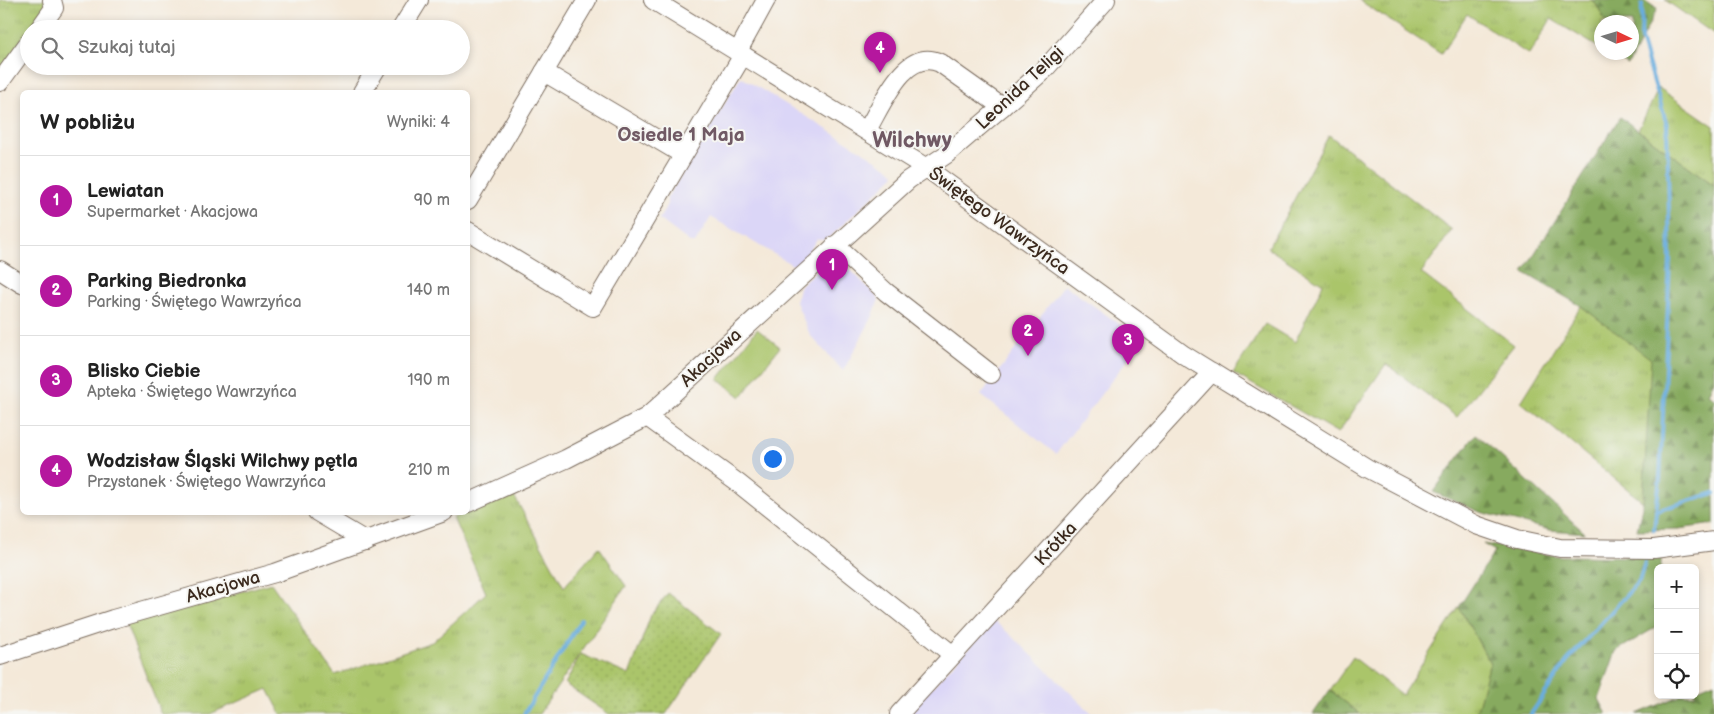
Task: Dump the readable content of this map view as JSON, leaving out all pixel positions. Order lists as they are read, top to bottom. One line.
{"streets":{"street":["Leonida Teligi","Świętego Wawrzyńca","Akacjowa","Krótka"]},"crossings":[["Leonida Teligi","Świętego Wawrzyńca"],["Leonida Teligi","Akacjowa"],["Świętego Wawrzyńca","Akacjowa"],["Świętego Wawrzyńca","Krótka"]],"districts":["Osiedle 1 Maja","Wilchwy"],"north":"right","page":{"search":"Szukaj tutaj","pins":["4","1","2","3"],"heading":["W pobliżu","Wyniki: 4"],"list":[{"mark":"1","name":"Lewiatan","note":"Supermarket · Akacjowa","value":"90 m"},{"mark":"2","name":"Parking Biedronka","note":"Parking · Świętego Wawrzyńca","value":"140 m"},{"mark":"3","name":"Blisko Ciebie","note":"Apteka · Świętego Wawrzyńca","value":"190 m"},{"mark":"4","name":"Wodzisław Śląski Wilchwy pętla","note":"Przystanek · Świętego Wawrzyńca","value":"210 m"}],"map_buttons":["+","−"]}}
